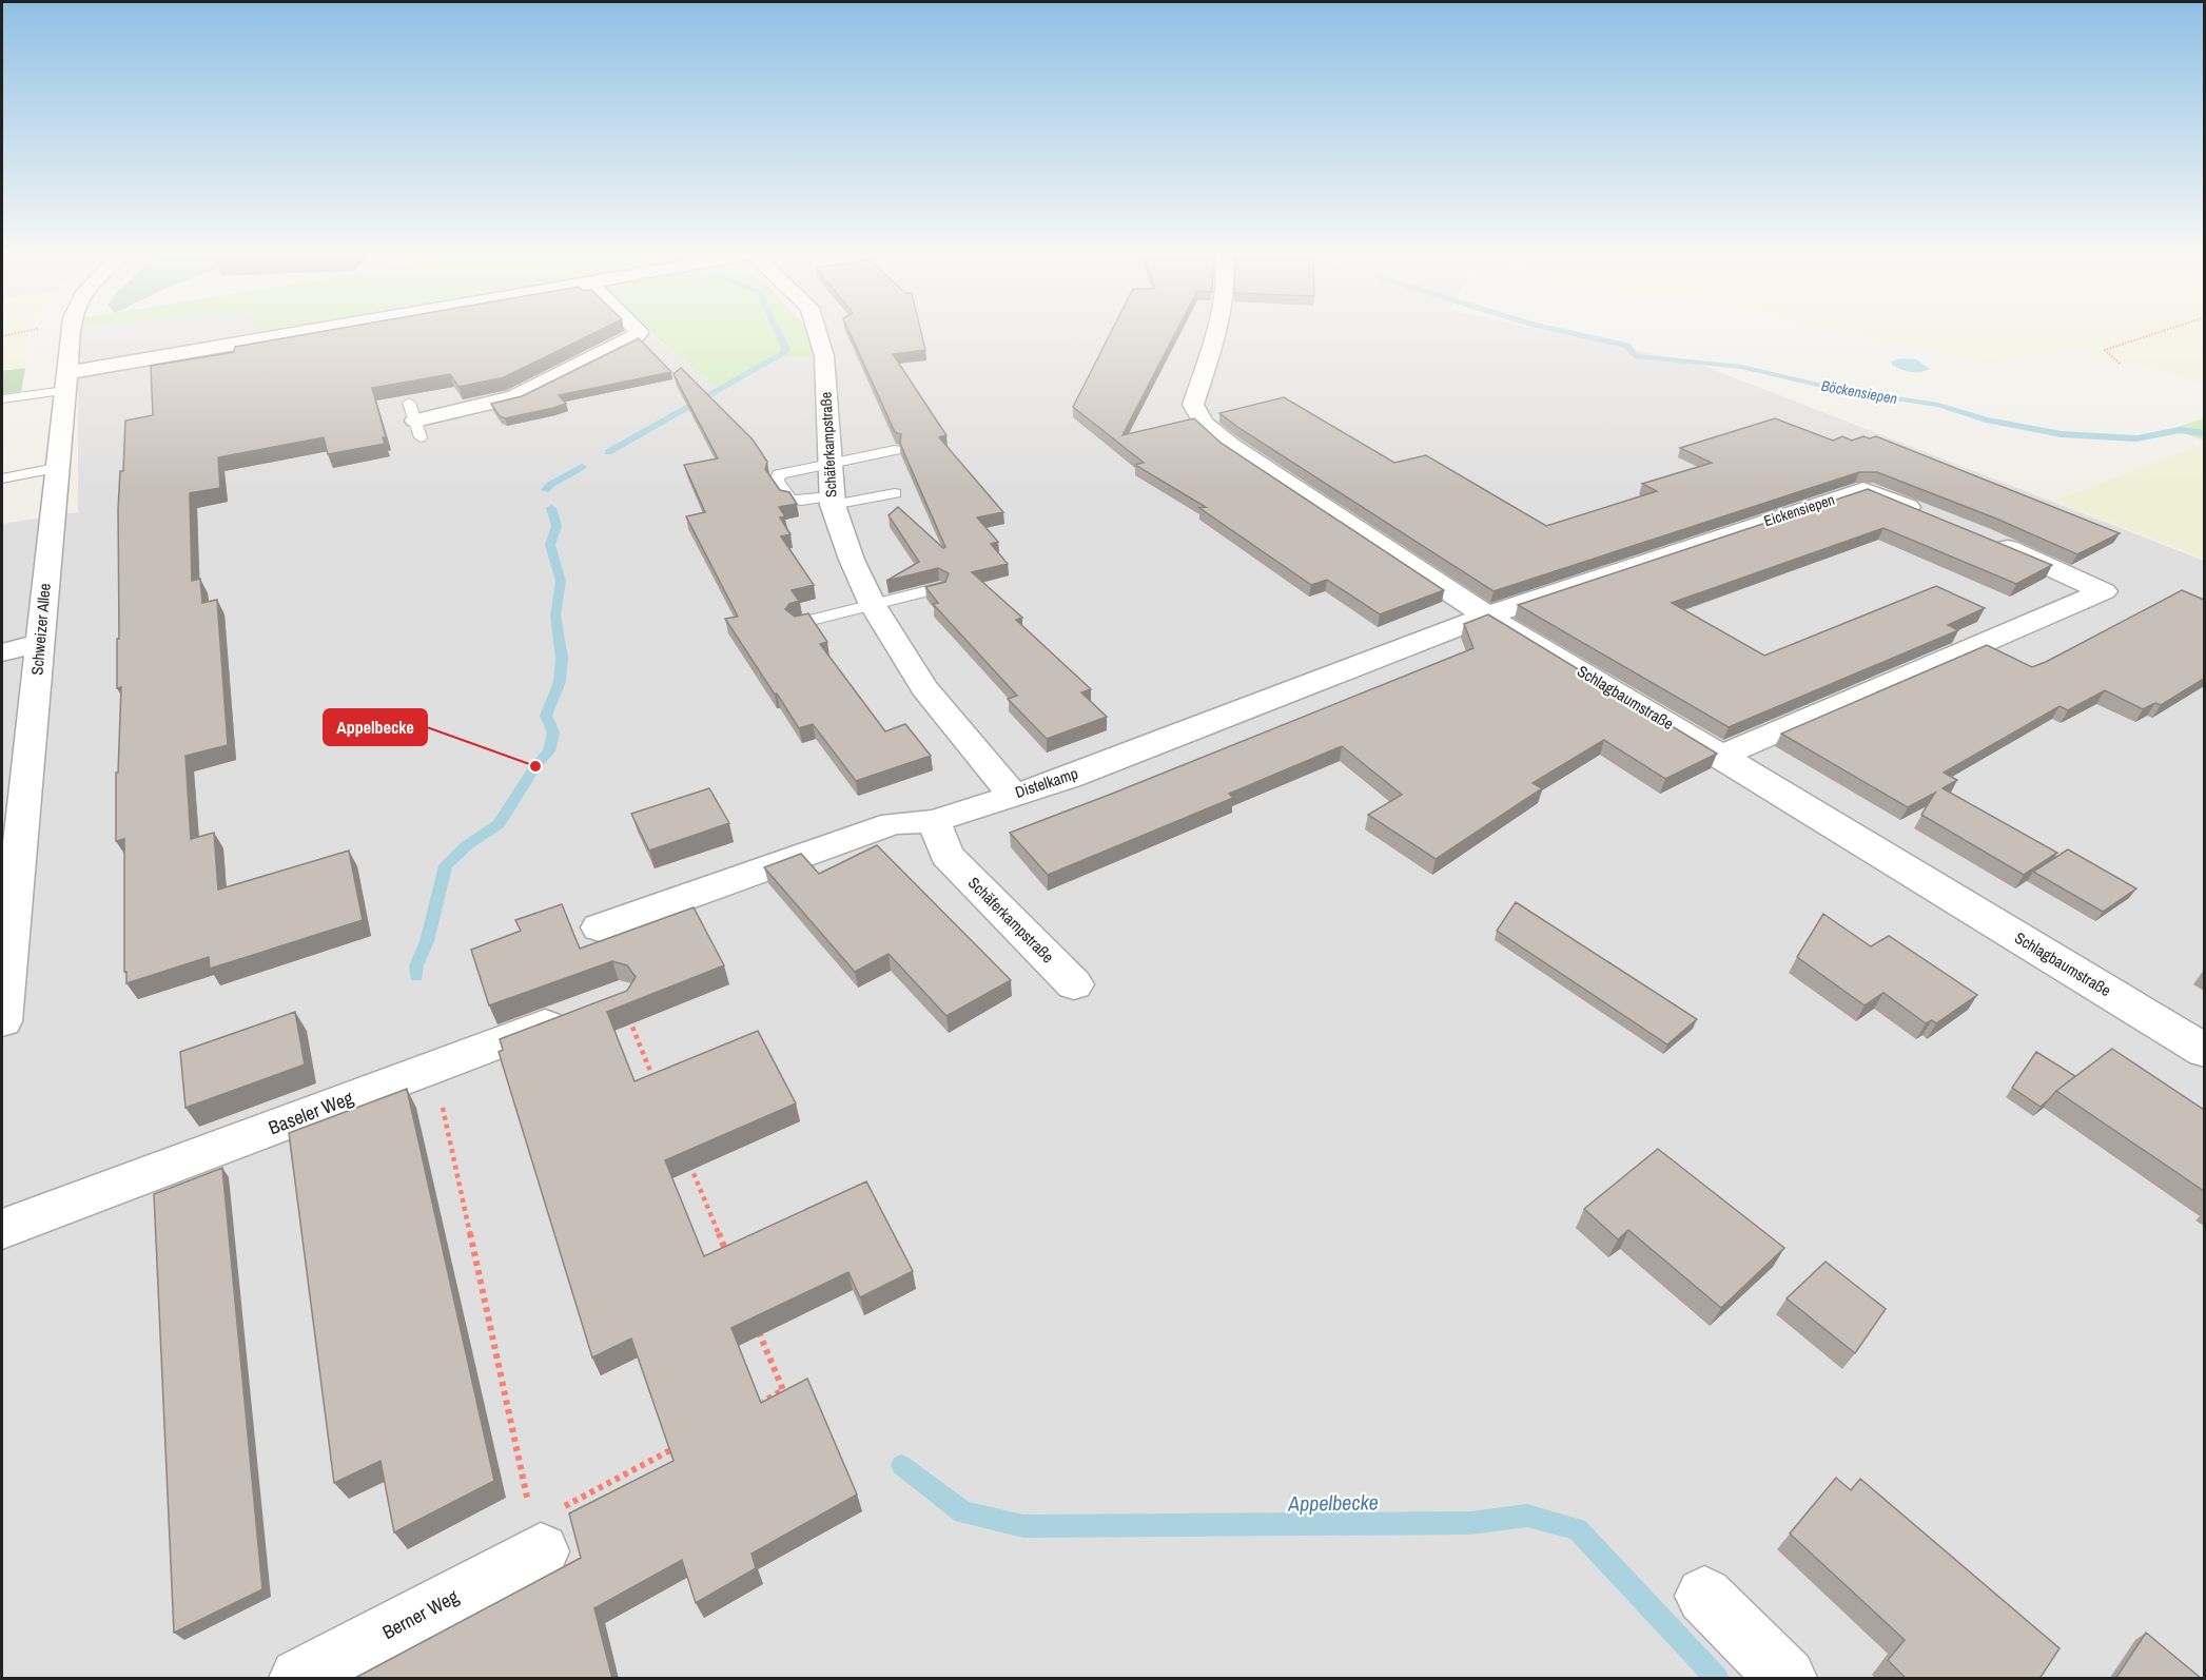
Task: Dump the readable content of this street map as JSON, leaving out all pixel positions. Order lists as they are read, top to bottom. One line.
{"streets":{"street":["Schäferkampstraße","Eickensiepen","Schweizer Allee","Schlagbaumstraße","Distelkamp","Baseler Weg","Berner Weg"]},"crossings":[["Schäferkampstraße","Distelkamp"],["Eickensiepen","Schlagbaumstraße"],["Eickensiepen","Distelkamp"],["Schlagbaumstraße","Distelkamp"]],"water":["Böckensiepen","Appelbecke"],"places":["Appelbecke"]}
